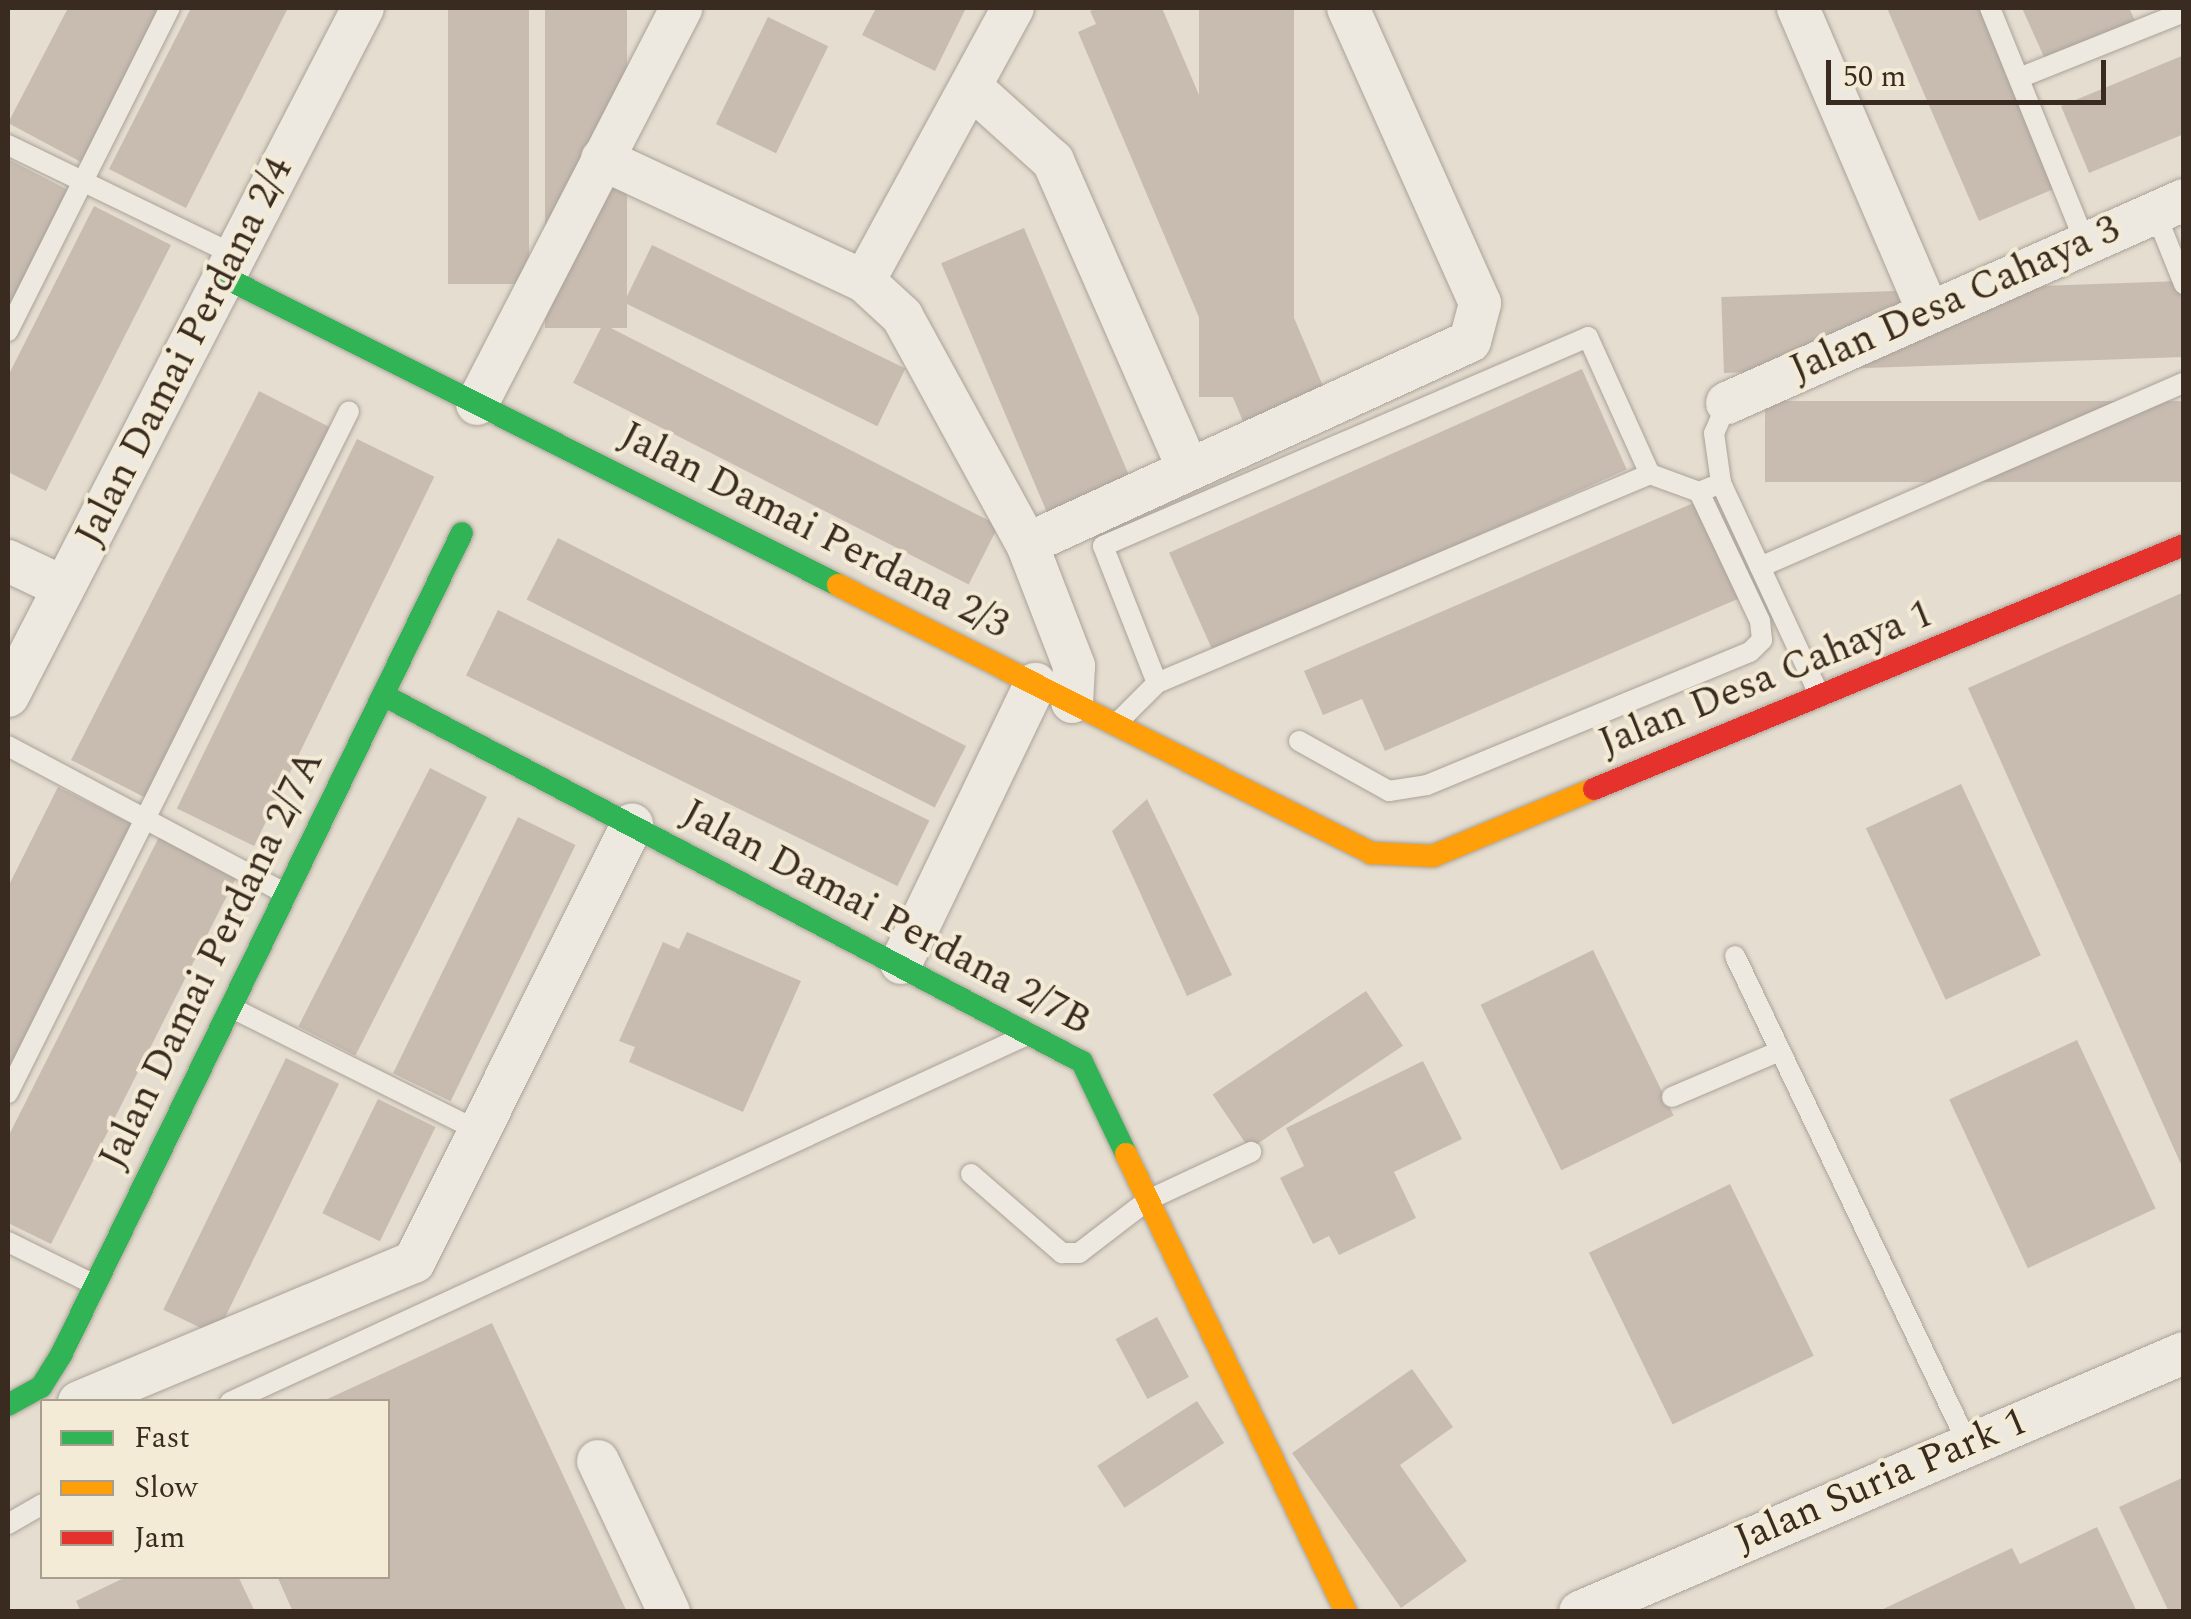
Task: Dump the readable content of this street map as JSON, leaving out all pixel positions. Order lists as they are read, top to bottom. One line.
{"streets":{"street":["Jalan Desa Cahaya 3","Jalan Damai Perdana 2/4","Jalan Damai Perdana 2/3","Jalan Desa Cahaya 1","Jalan Damai Perdana 2/7B","Jalan Damai Perdana 2/7A","Jalan Suria Park 1"]},"crossings":[["Jalan Damai Perdana 2/4","Jalan Damai Perdana 2/3"],["Jalan Damai Perdana 2/3","Jalan Desa Cahaya 1"],["Jalan Damai Perdana 2/7B","Jalan Damai Perdana 2/7A"]],"legend":["Fast","Slow","Jam"],"scale_bar":"50 m"}
